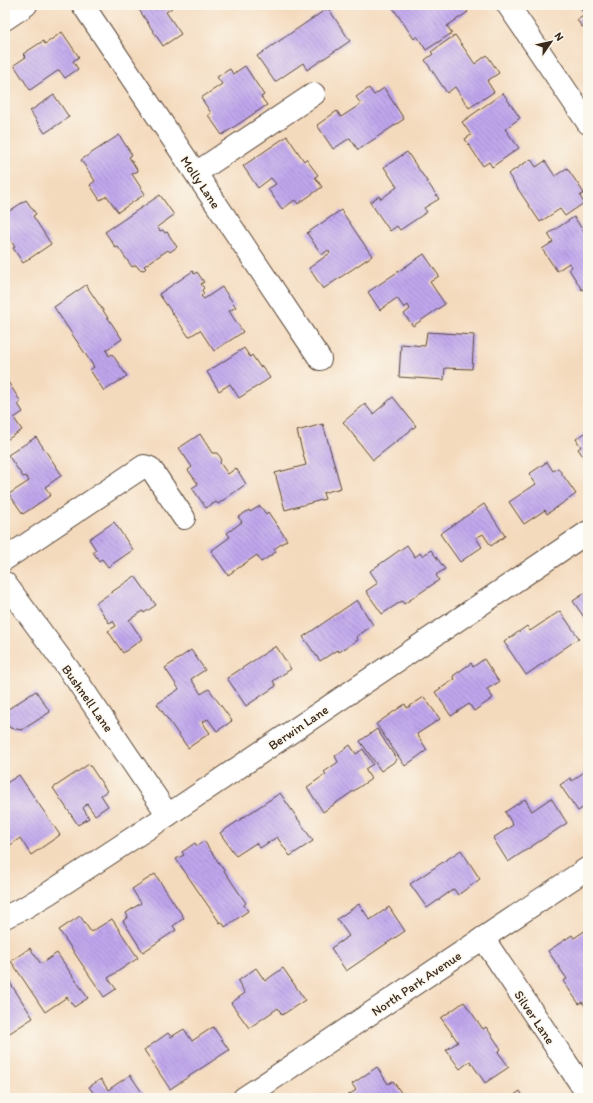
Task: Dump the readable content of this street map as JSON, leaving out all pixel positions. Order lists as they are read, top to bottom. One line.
{"streets":{"street":["Molly Lane","Bushnell Lane","Berwin Lane","North Park Avenue","Silver Lane"]},"crossings":[["Bushnell Lane","Berwin Lane"],["North Park Avenue","Silver Lane"]],"north":"top right"}
